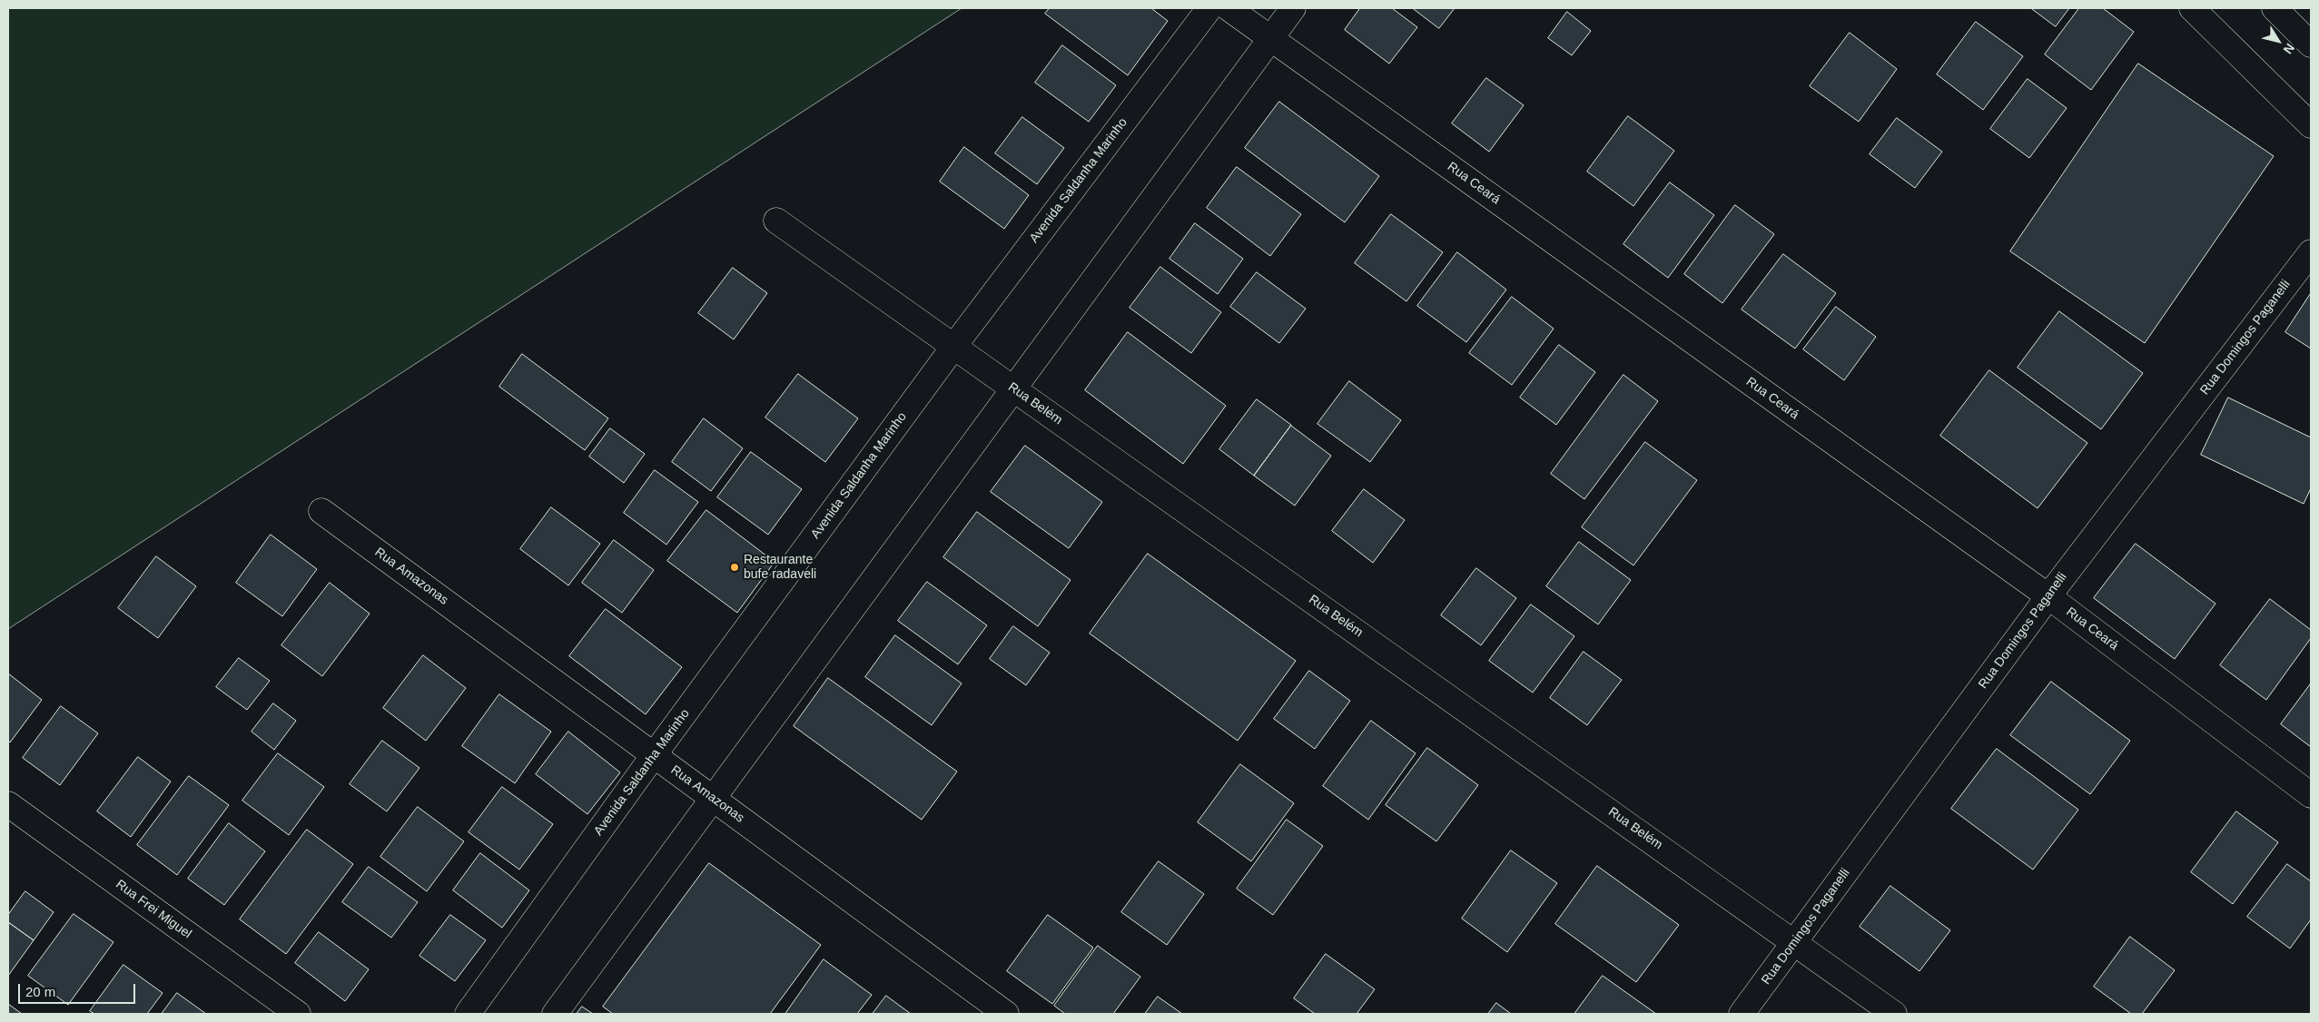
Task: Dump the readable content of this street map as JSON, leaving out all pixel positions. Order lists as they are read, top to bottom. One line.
{"streets":{"street":["Avenida Saldanha Marinho","Rua Ceará","Rua Domingos Paganelli","Rua Belém","Rua Amazonas","Rua Frei Miguel"]},"crossings":[["Avenida Saldanha Marinho","Rua Belém"],["Avenida Saldanha Marinho","Rua Amazonas"],["Rua Ceará","Rua Domingos Paganelli"],["Rua Domingos Paganelli","Rua Belém"]],"places":["Restaurante bufe radaveli"],"scale_bar":"20 m","north":"bottom right"}
